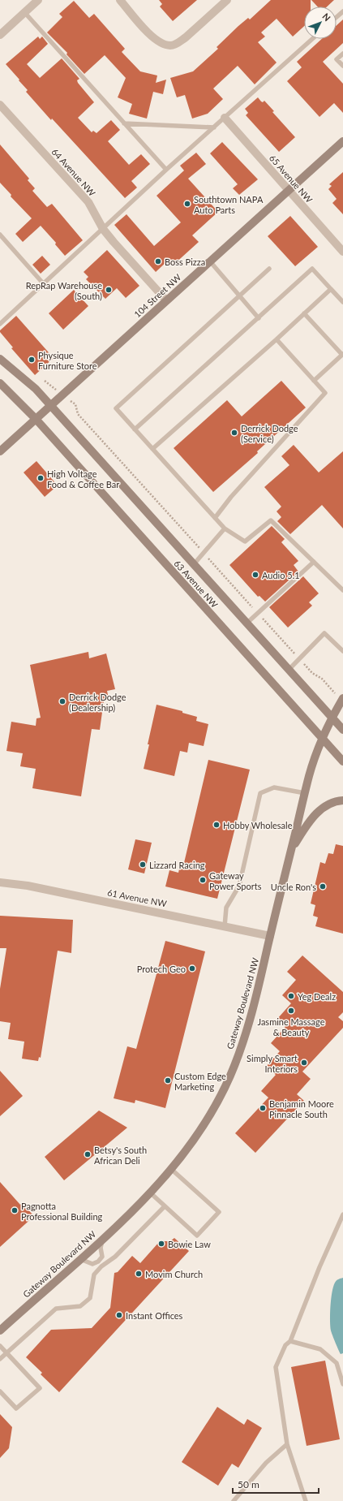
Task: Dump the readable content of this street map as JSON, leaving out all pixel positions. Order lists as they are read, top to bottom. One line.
{"streets":{"main road":["104 Street NW","63 Avenue NW","Gateway Boulevard NW"],"street":["64 Avenue NW","65 Avenue NW","61 Avenue NW"]},"crossings":[["64 Avenue NW","104 Street NW"],["65 Avenue NW","104 Street NW"],["104 Street NW","63 Avenue NW"],["63 Avenue NW","Gateway Boulevard NW"],["61 Avenue NW","Gateway Boulevard NW"]],"places":["Southtown NAPA Auto Parts","Boss Pizza","RepRap Warehouse (South)","Physique Furniture Store","Derrick Dodge (Service)","High Voltage Food & Coffee Bar","Audio 5.1","Derrick Dodge (Dealership)","Hobby Wholesale","Lizzard Racing","Gateway Power Sports","Uncle Ron's","Protech Geo","Yeg Dealz","Jasmine Massage & Beauty","Simply Smart Interiors","Custom Edge Marketing","Benjamin Moore Pinnacle South","Betsy's South African Deli","Pagnotta Professional Building","Bowie Law","Movim Church","Instant Offices"],"scale_bar":"50 m","north":"top right"}
